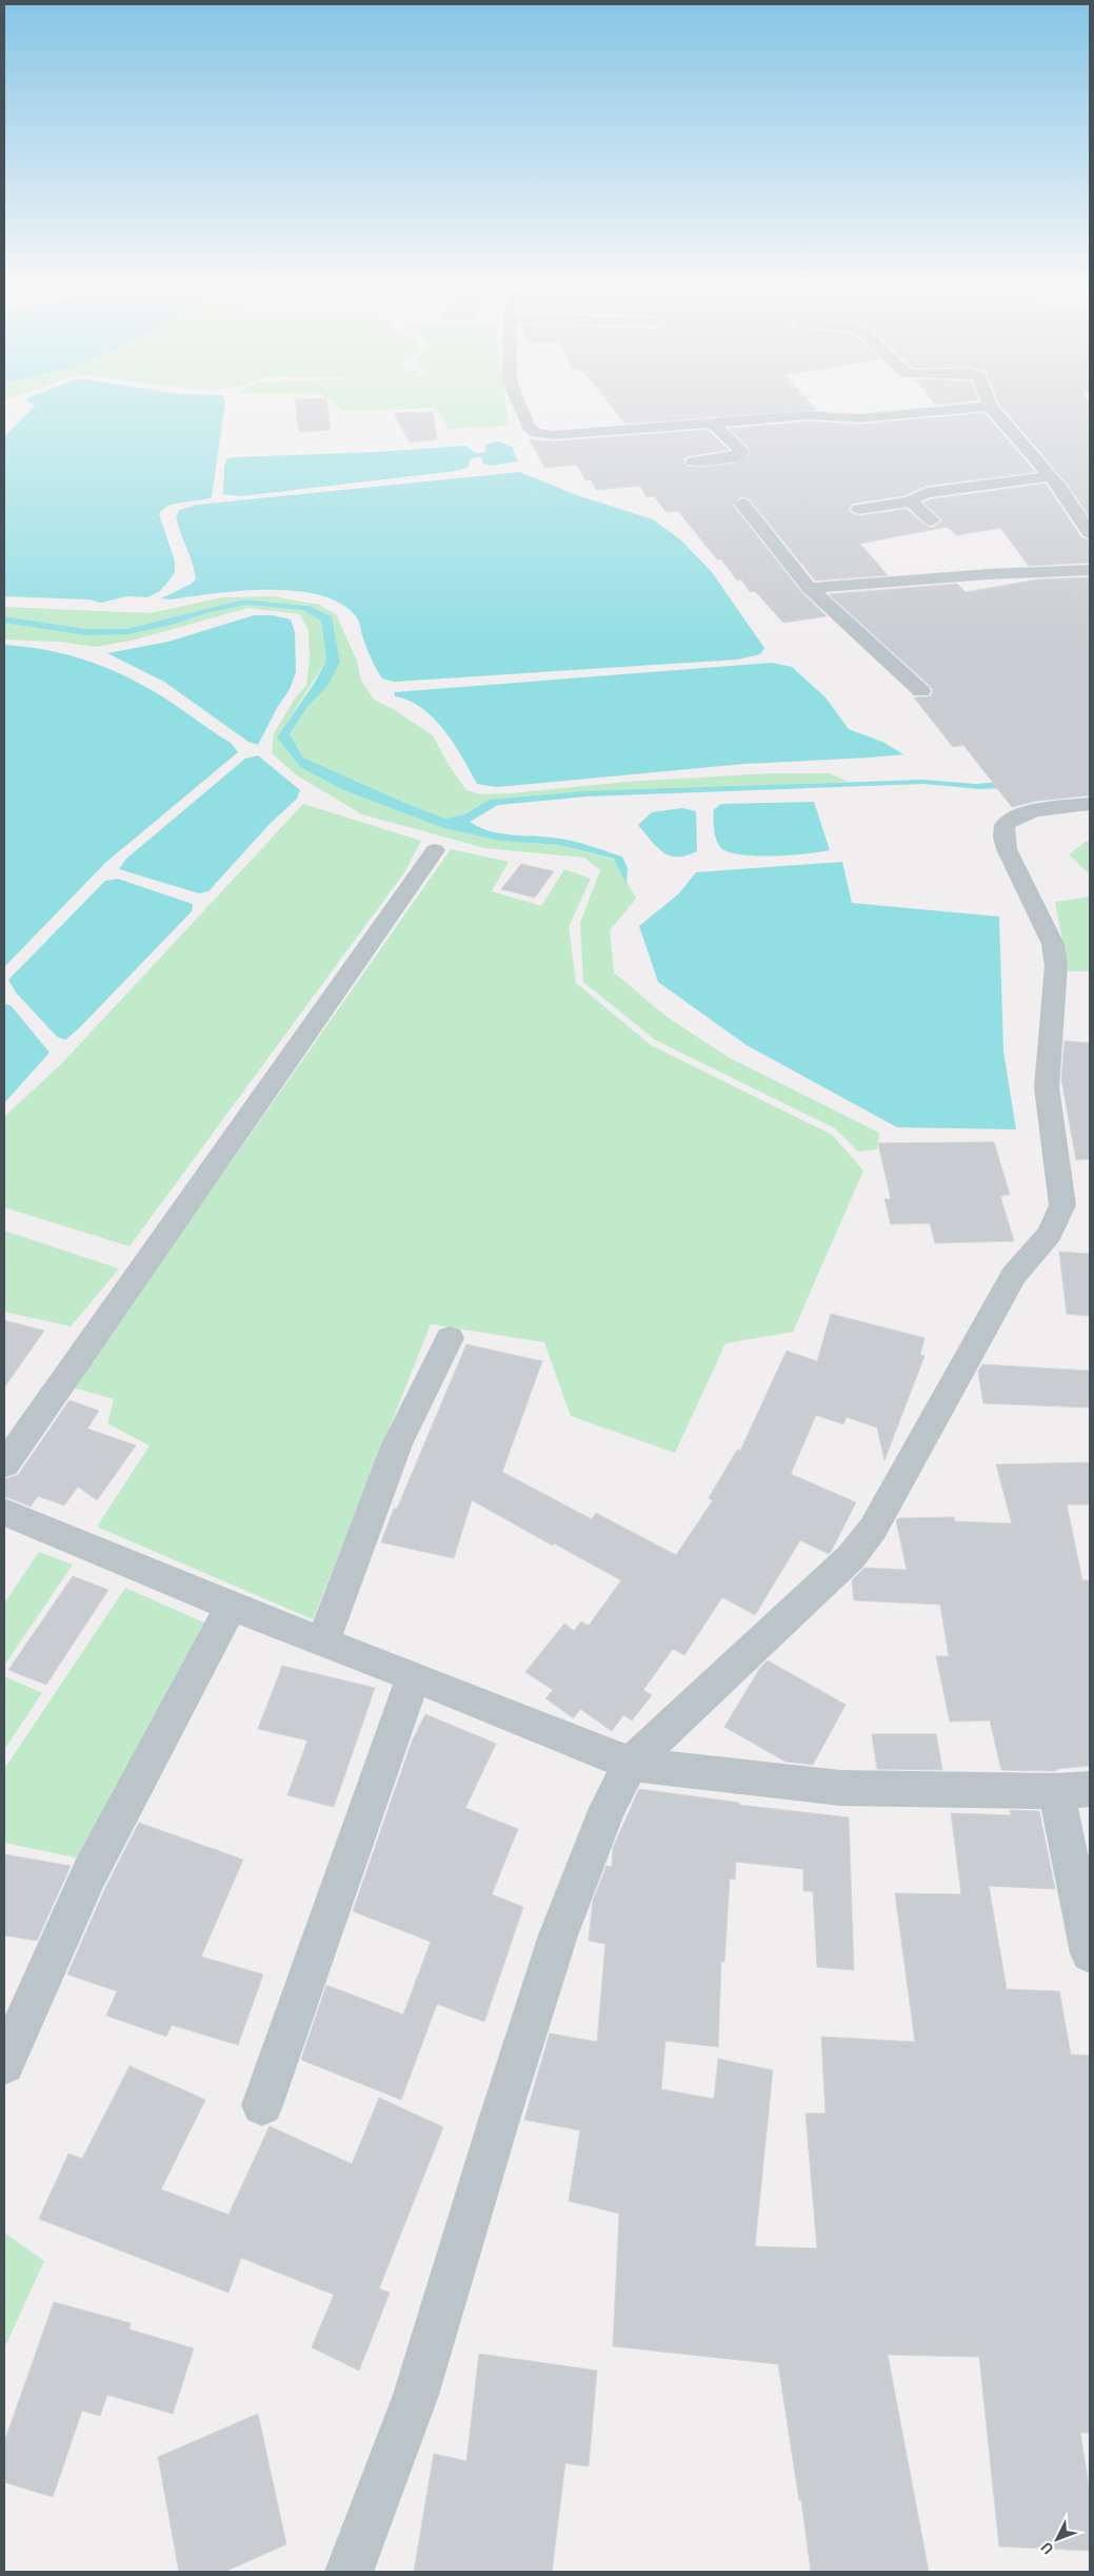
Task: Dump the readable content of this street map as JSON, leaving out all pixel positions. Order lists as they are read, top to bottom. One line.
{"north":"bottom left"}
